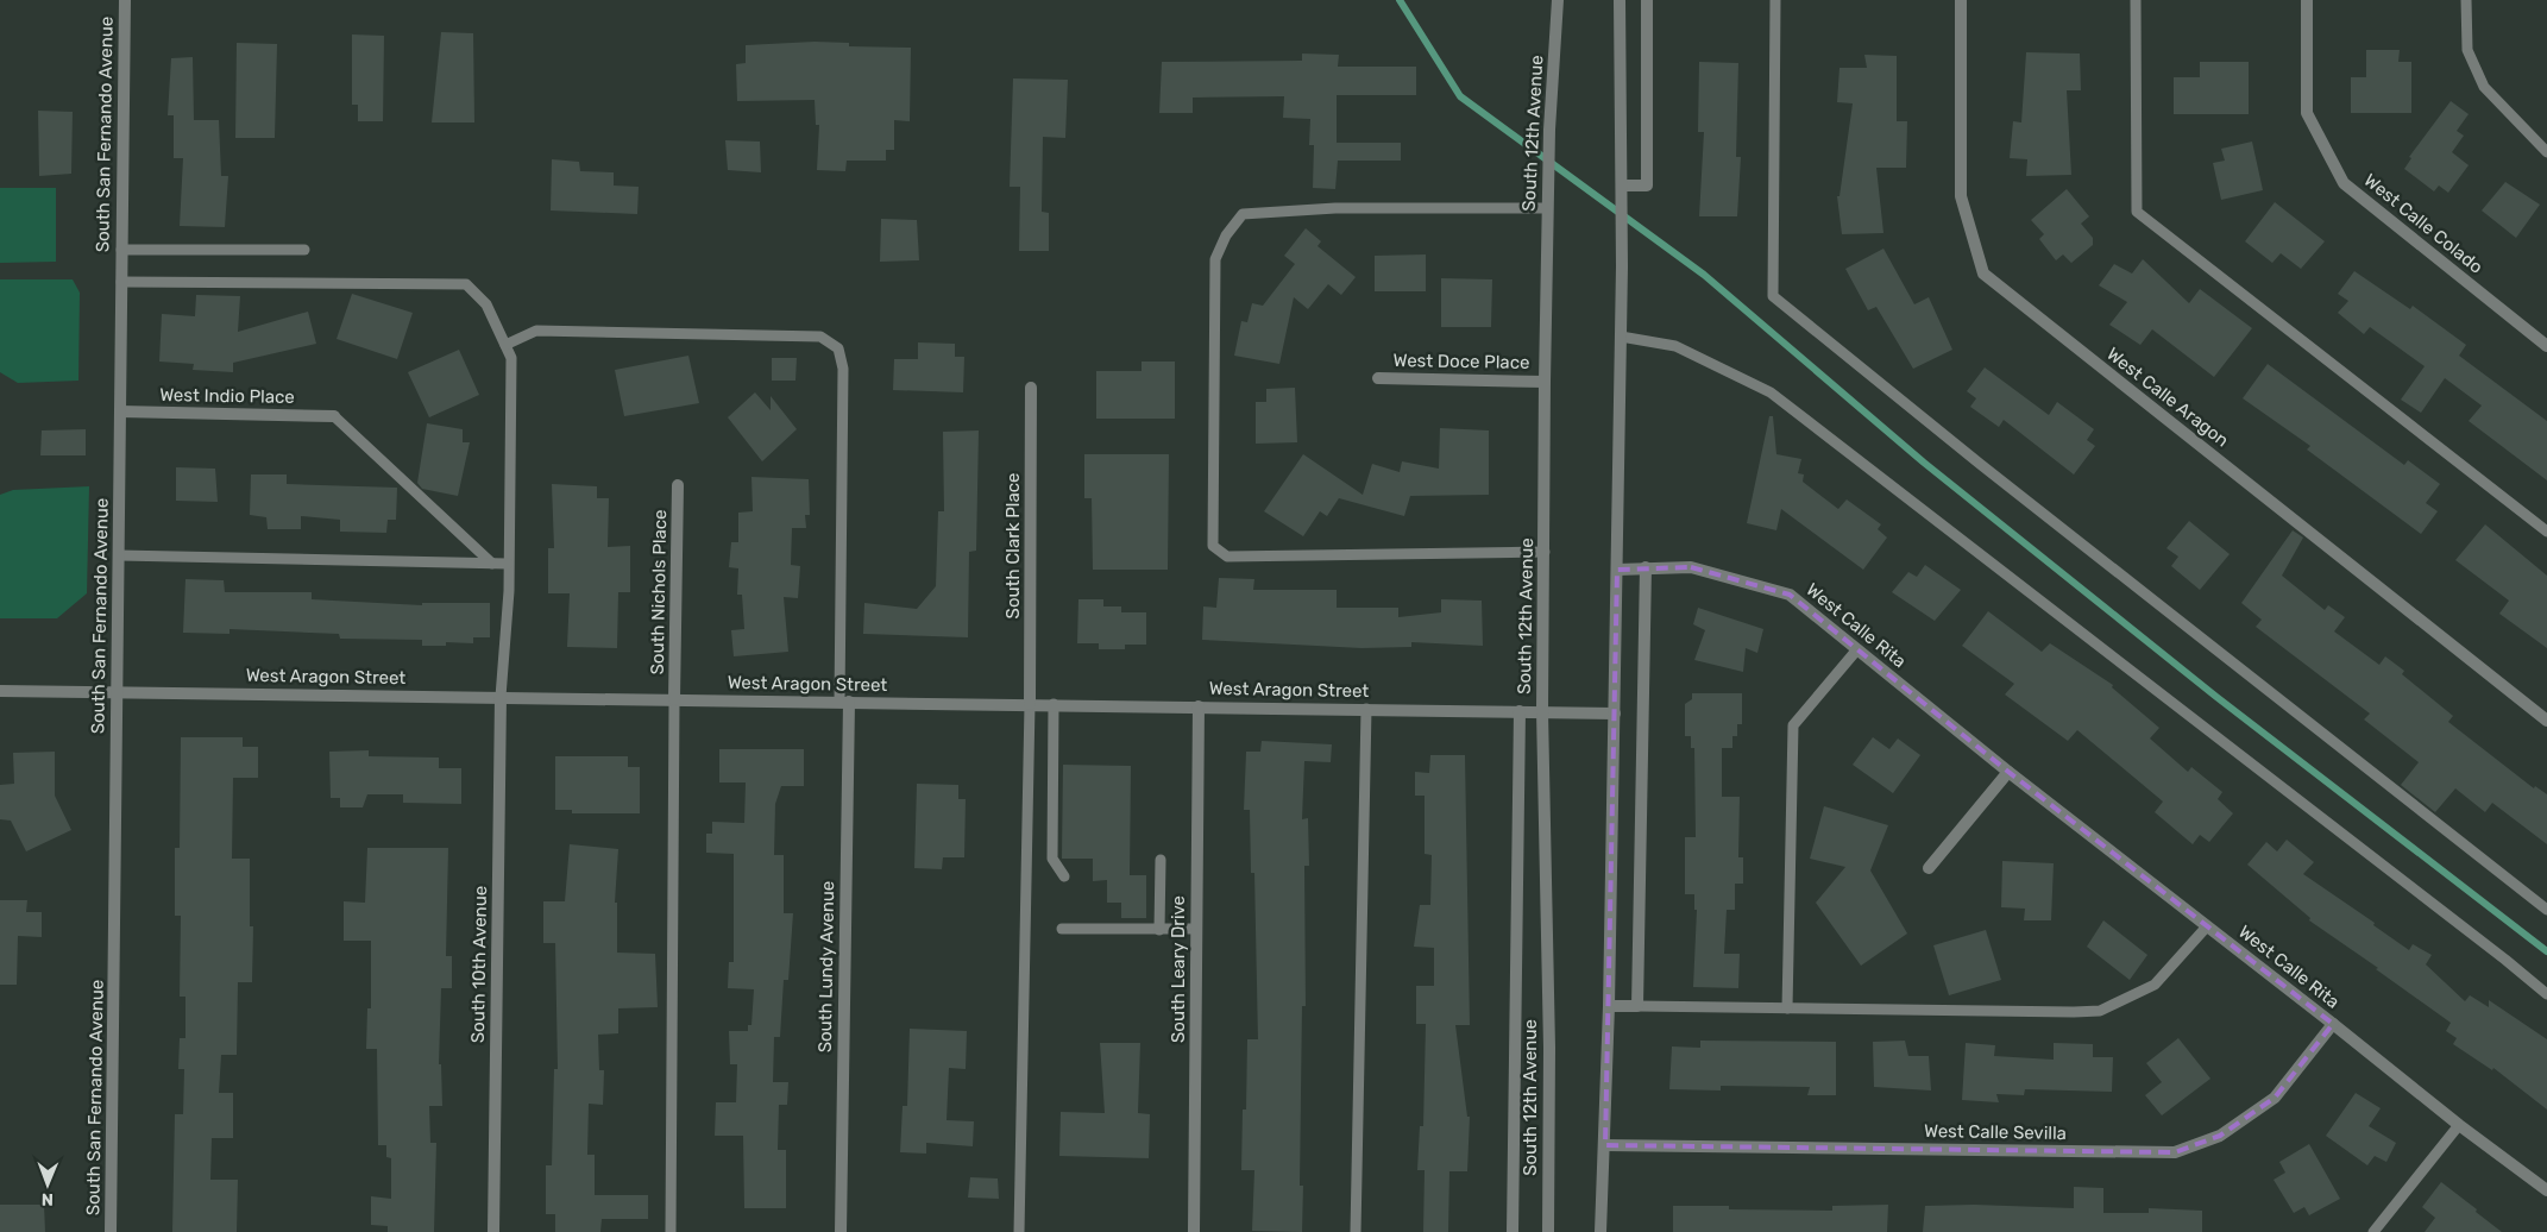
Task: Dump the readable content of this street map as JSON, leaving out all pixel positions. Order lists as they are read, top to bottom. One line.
{"streets":{"street":["South 12th Avenue","South San Fernando Avenue","West Calle Colado","West Doce Place","West Indio Place","West Calle Aragon","South Clark Place","South Nichols Place","West Calle Rita","West Aragon Street","South 10th Avenue","South Lundy Avenue","South Leary Drive","West Calle Sevilla"]},"crossings":[["South 12th Avenue","West Doce Place"],["South 12th Avenue","West Aragon Street"],["South San Fernando Avenue","West Indio Place"],["South San Fernando Avenue","West Aragon Street"],["South Clark Place","West Aragon Street"],["South Nichols Place","West Aragon Street"],["West Calle Rita","West Calle Sevilla"],["West Aragon Street","South 10th Avenue"],["West Aragon Street","South Lundy Avenue"],["West Aragon Street","South Leary Drive"]],"north":"bottom"}
